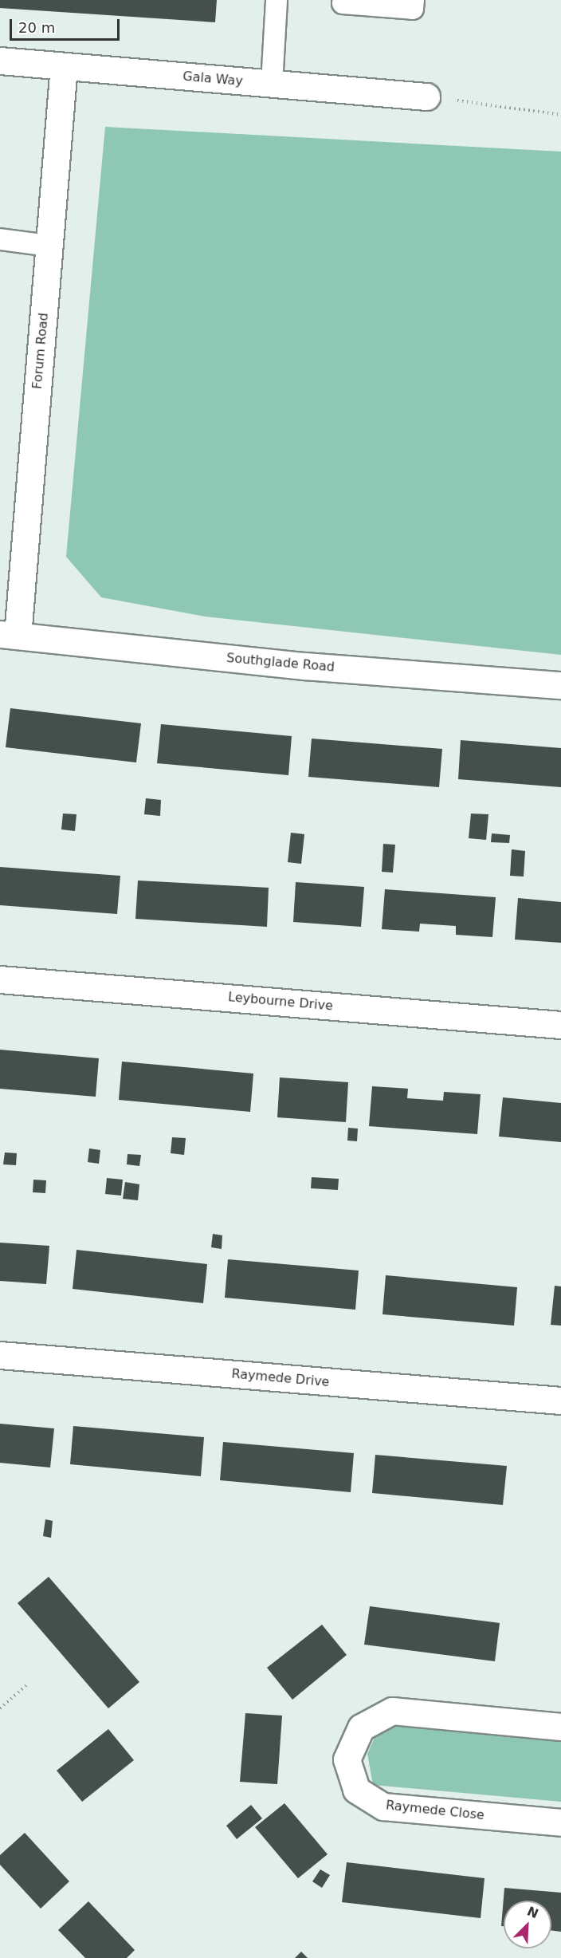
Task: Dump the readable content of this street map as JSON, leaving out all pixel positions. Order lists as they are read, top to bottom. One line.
{"streets":{"street":["Gala Way","Forum Road","Southglade Road","Leybourne Drive","Raymede Drive","Raymede Close"]},"crossings":[["Gala Way","Forum Road"],["Forum Road","Southglade Road"]],"scale_bar":"20 m","north":"top right"}
